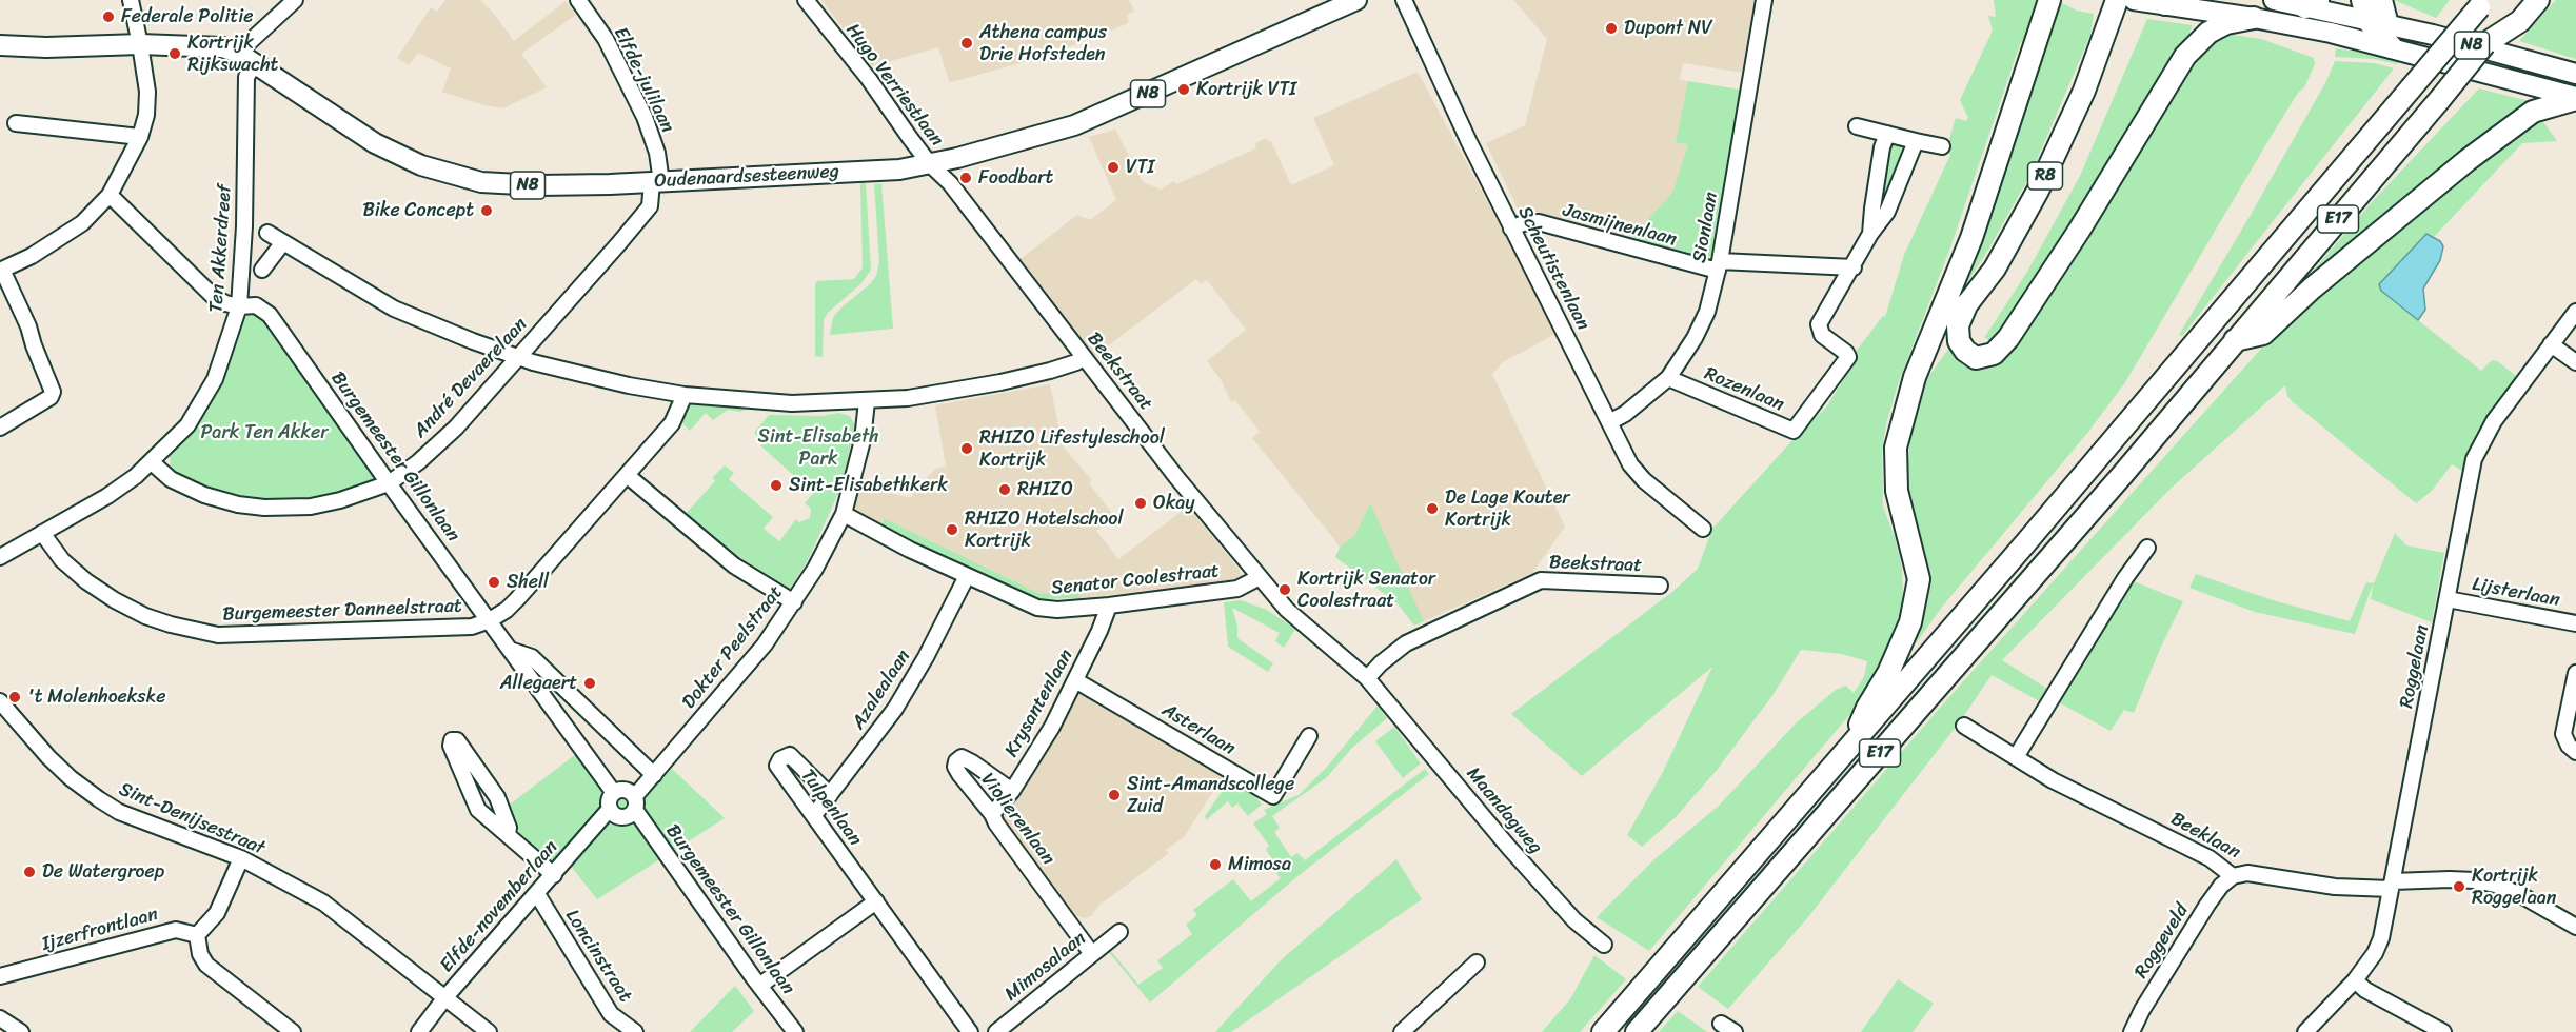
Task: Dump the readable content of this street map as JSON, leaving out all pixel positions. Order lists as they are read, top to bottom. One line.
{"streets":{"highway":["R8","E17"],"main road":["N8","Oudenaardsesteenweg"],"street":["Elfde-julilaan","Hugo Verriestlaan","Jasmijnenlaan","Sionlaan","Ten Akkerdreef","Scheutistenlaan","Beekstraat","André Devaerelaan","Rozenlaan","Burgemeester Gillonlaan","Senator Coolestraat","Lijsterlaan","Burgemeester Danneelstraat","Dokter Peelstraat","Roggelaan","Azalealaan","Krysantenlaan","Asterlaan","Tulpenlaan","Maandagweg","Sint-Denijsestraat","Violierenlaan","Beeklaan","Elfde-novemberlaan","Ijzerfrontlaan","Roggeveld","Loncinstraat","Mimosalaan"]},"crossings":[["N8","Oudenaardsesteenweg"],["Elfde-julilaan","Oudenaardsesteenweg"],["Elfde-julilaan","André Devaerelaan"],["Hugo Verriestlaan","Oudenaardsesteenweg"],["Hugo Verriestlaan","Beekstraat"],["Oudenaardsesteenweg","Ten Akkerdreef"],["Oudenaardsesteenweg","Beekstraat"],["Oudenaardsesteenweg","André Devaerelaan"],["Jasmijnenlaan","Sionlaan"],["Jasmijnenlaan","Scheutistenlaan"],["Jasmijnenlaan","Rozenlaan"],["Sionlaan","Scheutistenlaan"],["Sionlaan","Rozenlaan"],["Ten Akkerdreef","André Devaerelaan"],["Ten Akkerdreef","Burgemeester Gillonlaan"],["Ten Akkerdreef","Burgemeester Danneelstraat"],["Beekstraat","Senator Coolestraat"],["Beekstraat","Maandagweg"],["André Devaerelaan","Burgemeester Gillonlaan"],["Burgemeester Gillonlaan","Burgemeester Danneelstraat"],["Burgemeester Gillonlaan","Dokter Peelstraat"],["Burgemeester Gillonlaan","Elfde-novemberlaan"],["Senator Coolestraat","Dokter Peelstraat"],["Senator Coolestraat","Azalealaan"],["Senator Coolestraat","Krysantenlaan"],["Lijsterlaan","Roggelaan"],["Dokter Peelstraat","Elfde-novemberlaan"],["Roggelaan","Beeklaan"],["Azalealaan","Tulpenlaan"],["Krysantenlaan","Asterlaan"],["Krysantenlaan","Violierenlaan"],["Sint-Denijsestraat","Elfde-novemberlaan"],["Violierenlaan","Mimosalaan"],["Beeklaan","Roggeveld"],["Elfde-novemberlaan","Loncinstraat"]],"parks":["Park Ten Akker","Sint-Elisabeth Park"],"places":["Federale Politie","Dupont NV","Athena campus Drie Hofsteden","Kortrijk Rijkswacht","Kortrijk VTI","VTI","Foodbart","Bike Concept","RHIZO Lifestyleschool Kortrijk","Sint-Elisabethkerk","RHIZO","Okay","De Lage Kouter Kortrijk","RHIZO Hotelschool Kortrijk","Shell","Kortrijk Senator Coolestraat","Allegaert","'t Molenhoekske","Sint-Amandscollege Zuid","Mimosa","De Watergroep","Kortrijk Roggelaan"]}
